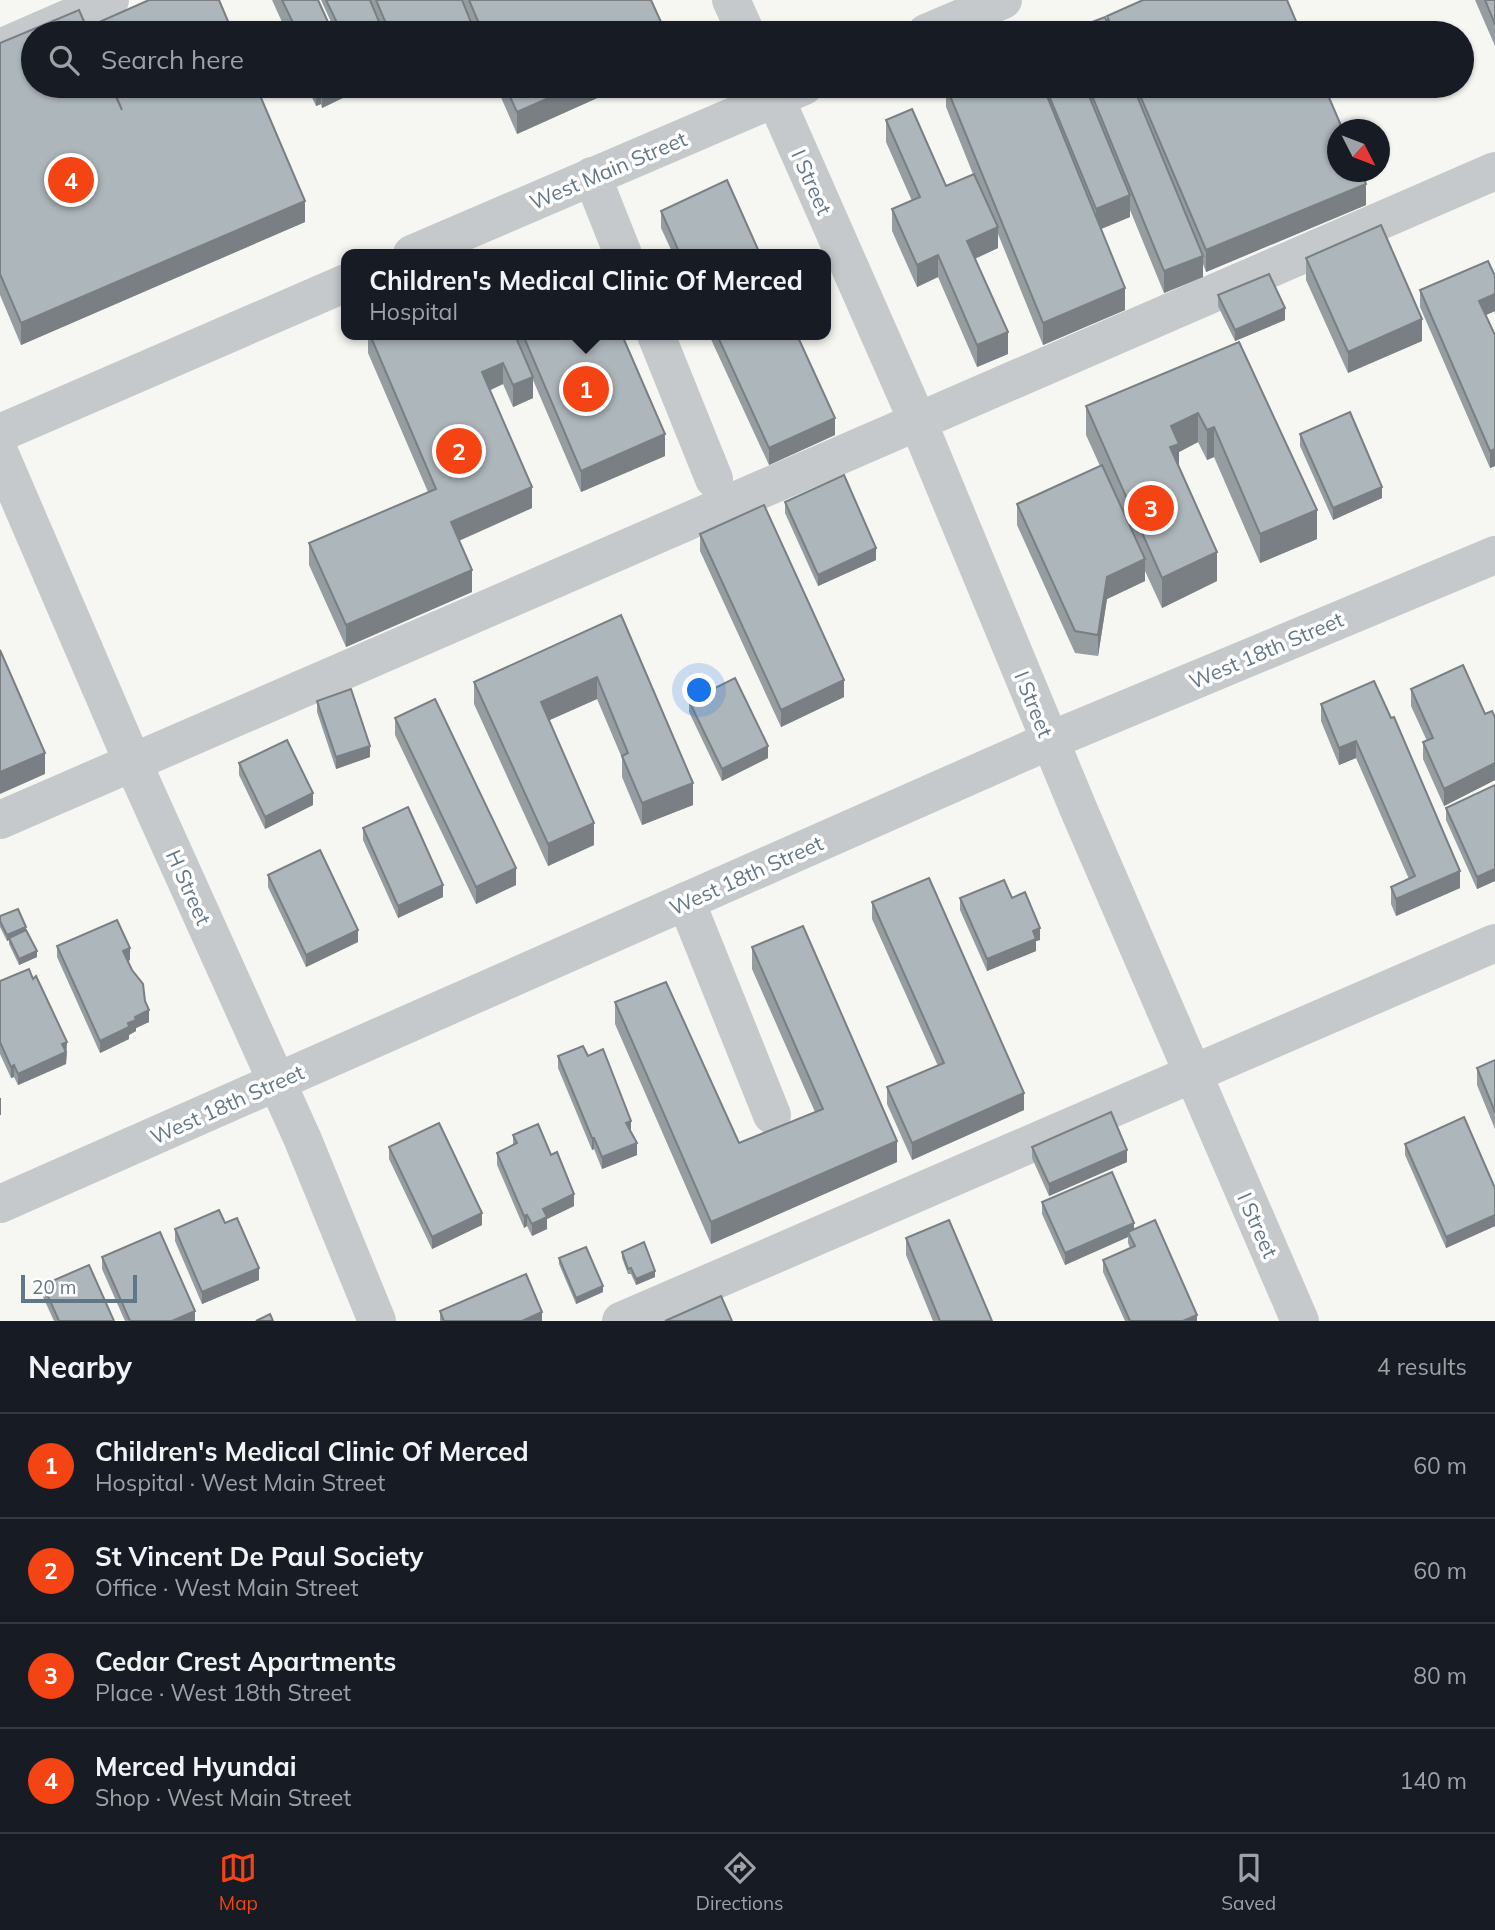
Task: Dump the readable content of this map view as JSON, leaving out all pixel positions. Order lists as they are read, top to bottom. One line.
{"streets":{"street":["West Main Street","I Street","West 18th Street","H Street"]},"crossings":[["I Street","West 18th Street"],["West 18th Street","H Street"]],"scale_bar":"20 m","north":"bottom right","page":{"search":"Search here","pins":["4","1","2","3"],"popup":["Children's Medical Clinic Of Merced","Hospital"],"scale":"20 m","heading":["Nearby","4 results"],"list":[{"mark":"1","name":"Children's Medical Clinic Of Merced","note":"Hospital · West Main Street","value":"60 m"},{"mark":"2","name":"St Vincent De Paul Society","note":"Office · West Main Street","value":"60 m"},{"mark":"3","name":"Cedar Crest Apartments","note":"Place · West 18th Street","value":"80 m"},{"mark":"4","name":"Merced Hyundai","note":"Shop · West Main Street","value":"140 m"}],"nav":["Map","Directions","Saved"]}}
